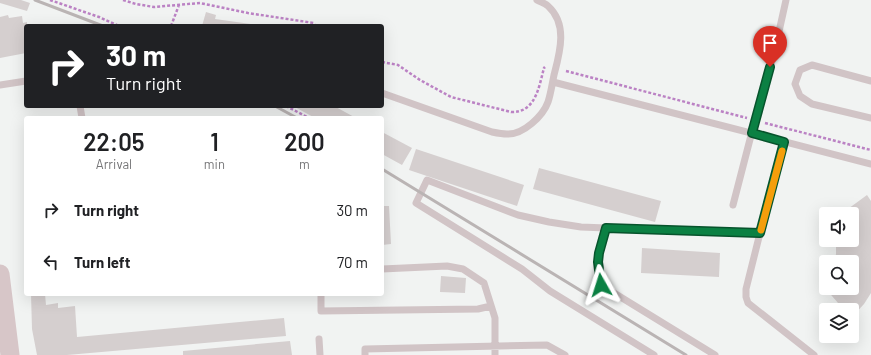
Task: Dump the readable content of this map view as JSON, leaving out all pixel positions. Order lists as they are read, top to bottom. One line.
{"page":{"turn":["30 m","Turn right"],"eta":["22:05","Arrival","1","min","200","m"],"list":[{"name":"Turn right","value":"30 m"},{"name":"Turn left","value":"70 m"}]}}
